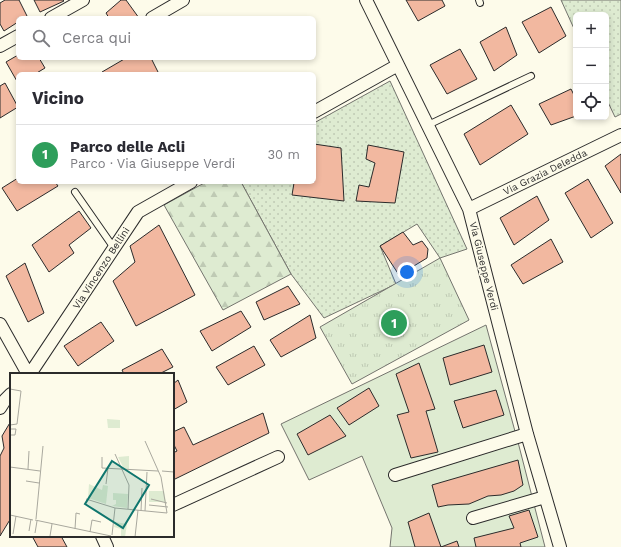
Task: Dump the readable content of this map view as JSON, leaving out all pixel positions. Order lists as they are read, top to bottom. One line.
{"streets":{"street":["Via Grazia Deledda","Via Giuseppe Verdi","Via Vincenzo Bellini"]},"crossings":[["Via Grazia Deledda","Via Giuseppe Verdi"]],"page":{"map_buttons":["+","−"],"search":"Cerca qui","heading":"Vicino","list":[{"mark":"1","name":"Parco delle Acli","note":"Parco · Via Giuseppe Verdi","value":"30 m"}],"pins":"1"}}
